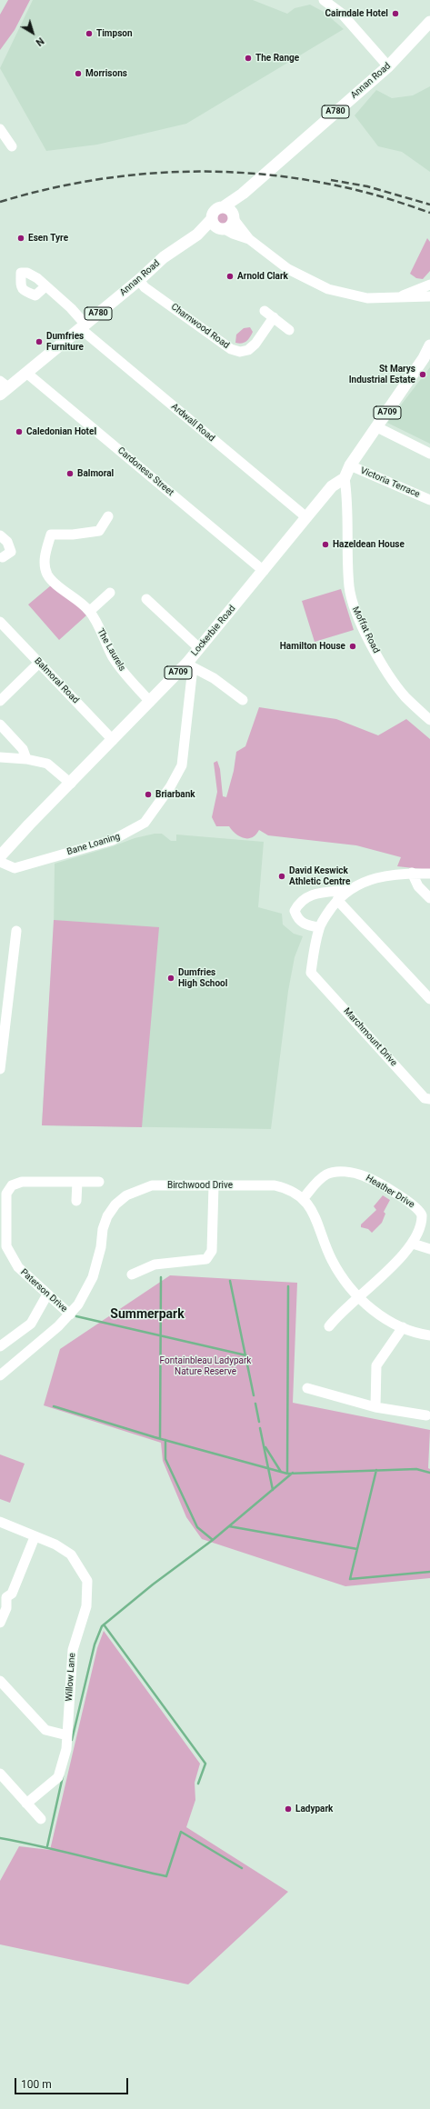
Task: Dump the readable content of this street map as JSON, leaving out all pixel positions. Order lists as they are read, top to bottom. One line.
{"streets":{"main road":["Annan Road","A780","A709","Lockerbie Road"],"street":["Charnwood Road","Ardwall Road","Cardoness Street","Victoria Terrace","Moffat Road","The Laurels","Balmoral Road","Bane Loaning","Marchmount Drive","Birchwood Drive","Heather Drive","Paterson Drive","Willow Lane"]},"crossings":[["Annan Road","Charnwood Road"],["Annan Road","Ardwall Road"],["Annan Road","Cardoness Street"],["A709","Victoria Terrace"],["A709","Moffat Road"],["A709","Lockerbie Road"],["Ardwall Road","Lockerbie Road"],["Cardoness Street","Lockerbie Road"],["Moffat Road","Lockerbie Road"],["Lockerbie Road","The Laurels"],["Lockerbie Road","Balmoral Road"],["Lockerbie Road","Bane Loaning"],["Birchwood Drive","Heather Drive"],["Birchwood Drive","Paterson Drive"]],"districts":["Summerpark"],"parks":["Fontainbleau Ladypark Nature Reserve"],"places":["Cairndale Hotel","Timpson","The Range","Morrisons","Esen Tyre","Arnold Clark","Dumfries Furniture","St Marys Industrial Estate","Caledonian Hotel","Balmoral","Hazeldean House","Hamilton House","Briarbank","David Keswick Athletic Centre","Dumfries High School","Ladypark"],"scale_bar":"100 m","north":"bottom right"}
